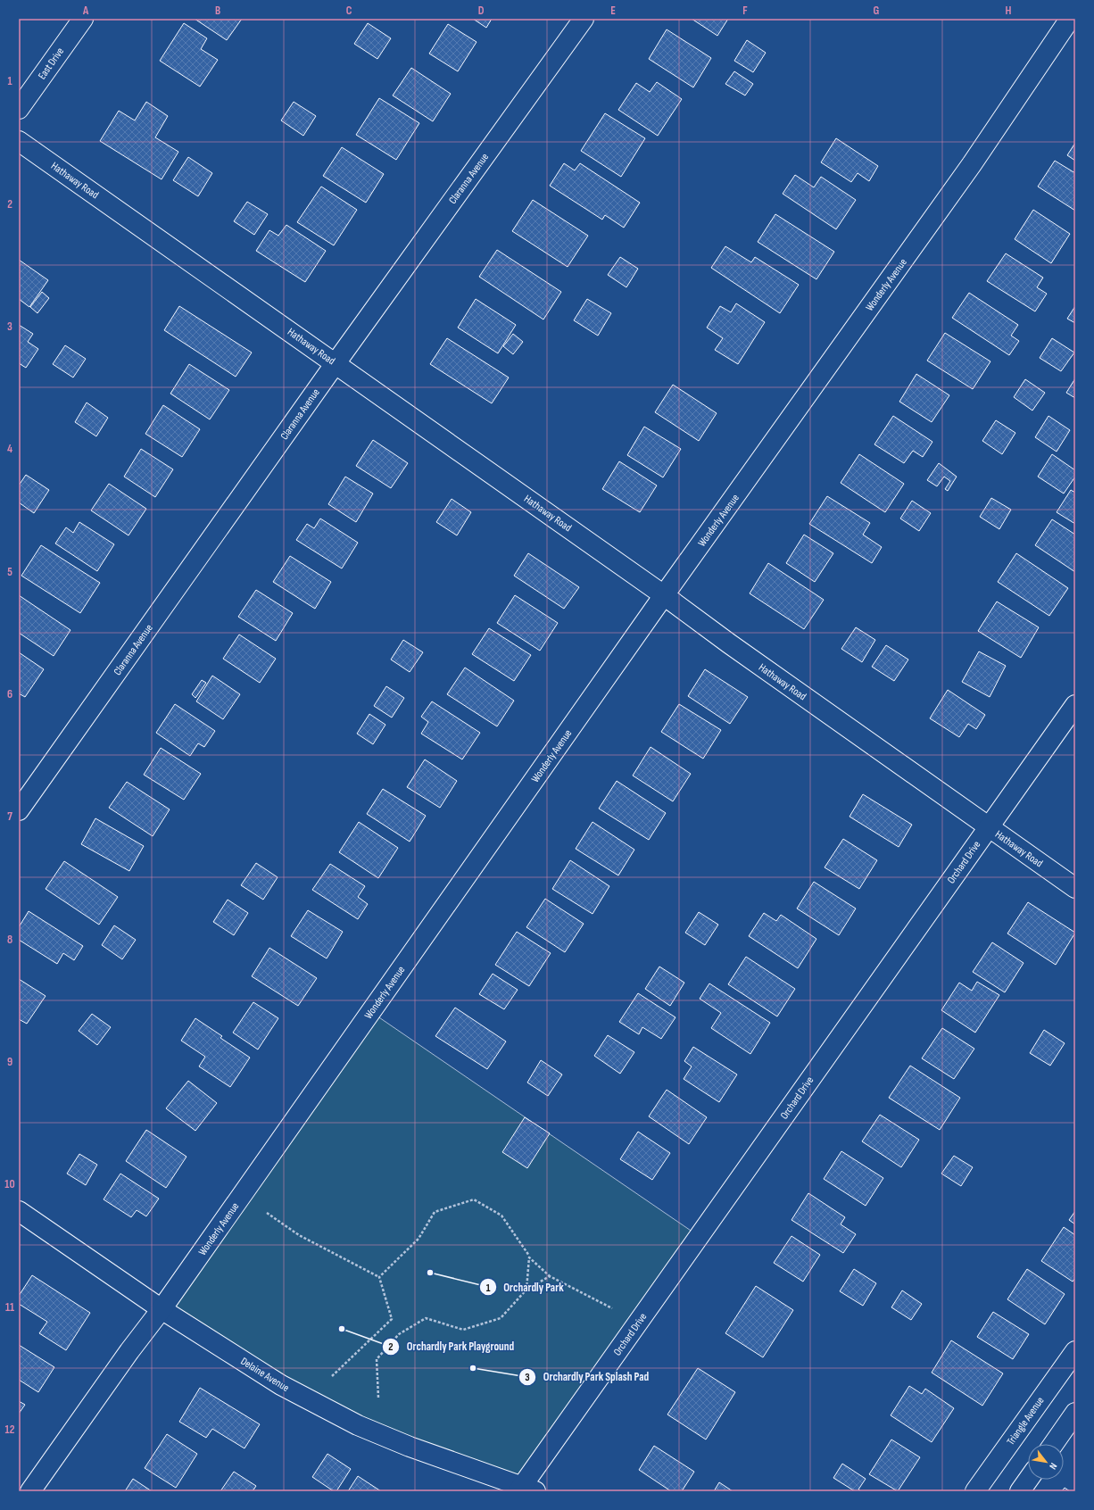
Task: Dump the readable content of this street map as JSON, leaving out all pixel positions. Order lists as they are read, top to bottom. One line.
{"streets":{"street":["East Drive","Claranna Avenue","Hathaway Road","Wonderly Avenue","Orchard Drive","Delaine Avenue","Triangle Avenue"]},"crossings":[["Claranna Avenue","Hathaway Road"],["Hathaway Road","Wonderly Avenue"],["Hathaway Road","Orchard Drive"],["Wonderly Avenue","Delaine Avenue"],["Orchard Drive","Delaine Avenue"]],"places":["Orchardly Park","Orchardly Park Playground","Orchardly Park Splash Pad"],"north":"bottom right","grid":{"columns":["A","B","C","D","E","F","G","H"],"rows":["1","2","3","4","5","6","7","8","9","10","11","12"]}}
